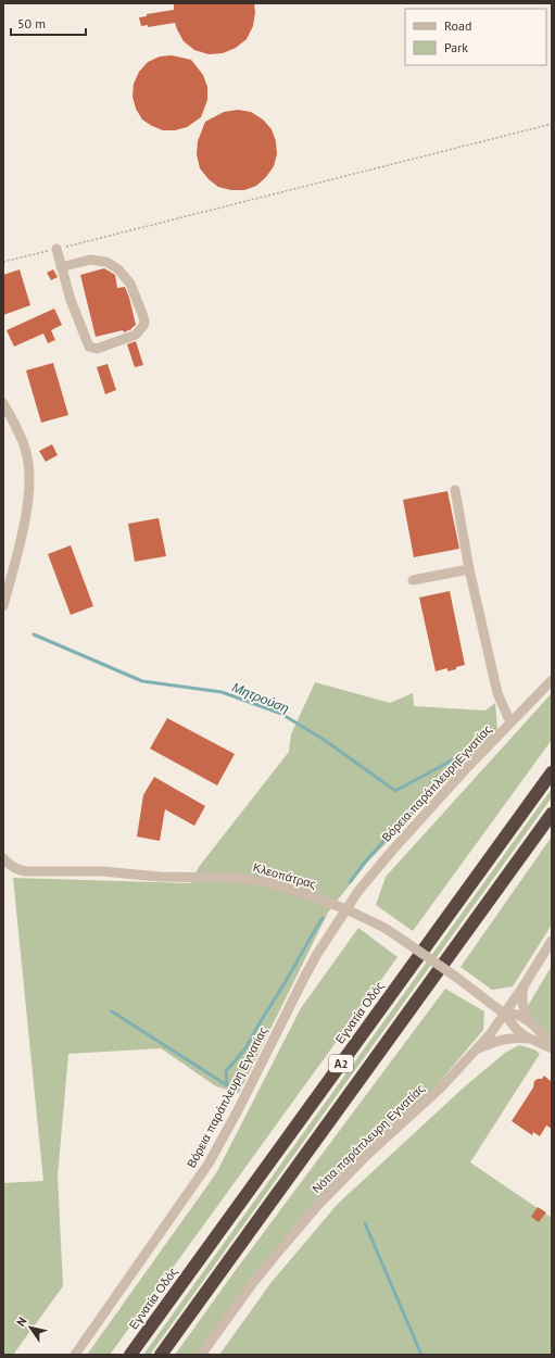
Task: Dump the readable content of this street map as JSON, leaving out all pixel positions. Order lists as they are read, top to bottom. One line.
{"streets":{"highway":["Εγνατία Οδός","Α2"],"street":["Βόρεια παράπλευρηΕγνατίας","Κλεοπάτρας","Βόρεια παράπλευρη Εγνατίας","Νότια παράπλευρη Εγνατίας"]},"crossings":[["Βόρεια παράπλευρηΕγνατίας","Κλεοπάτρας"],["Βόρεια παράπλευρηΕγνατίας","Βόρεια παράπλευρη Εγνατίας"],["Κλεοπάτρας","Βόρεια παράπλευρη Εγνατίας"],["Κλεοπάτρας","Νότια παράπλευρη Εγνατίας"]],"water":["Μητρούση"],"legend":["Road","Park"],"scale_bar":"50 m","north":"top left"}
